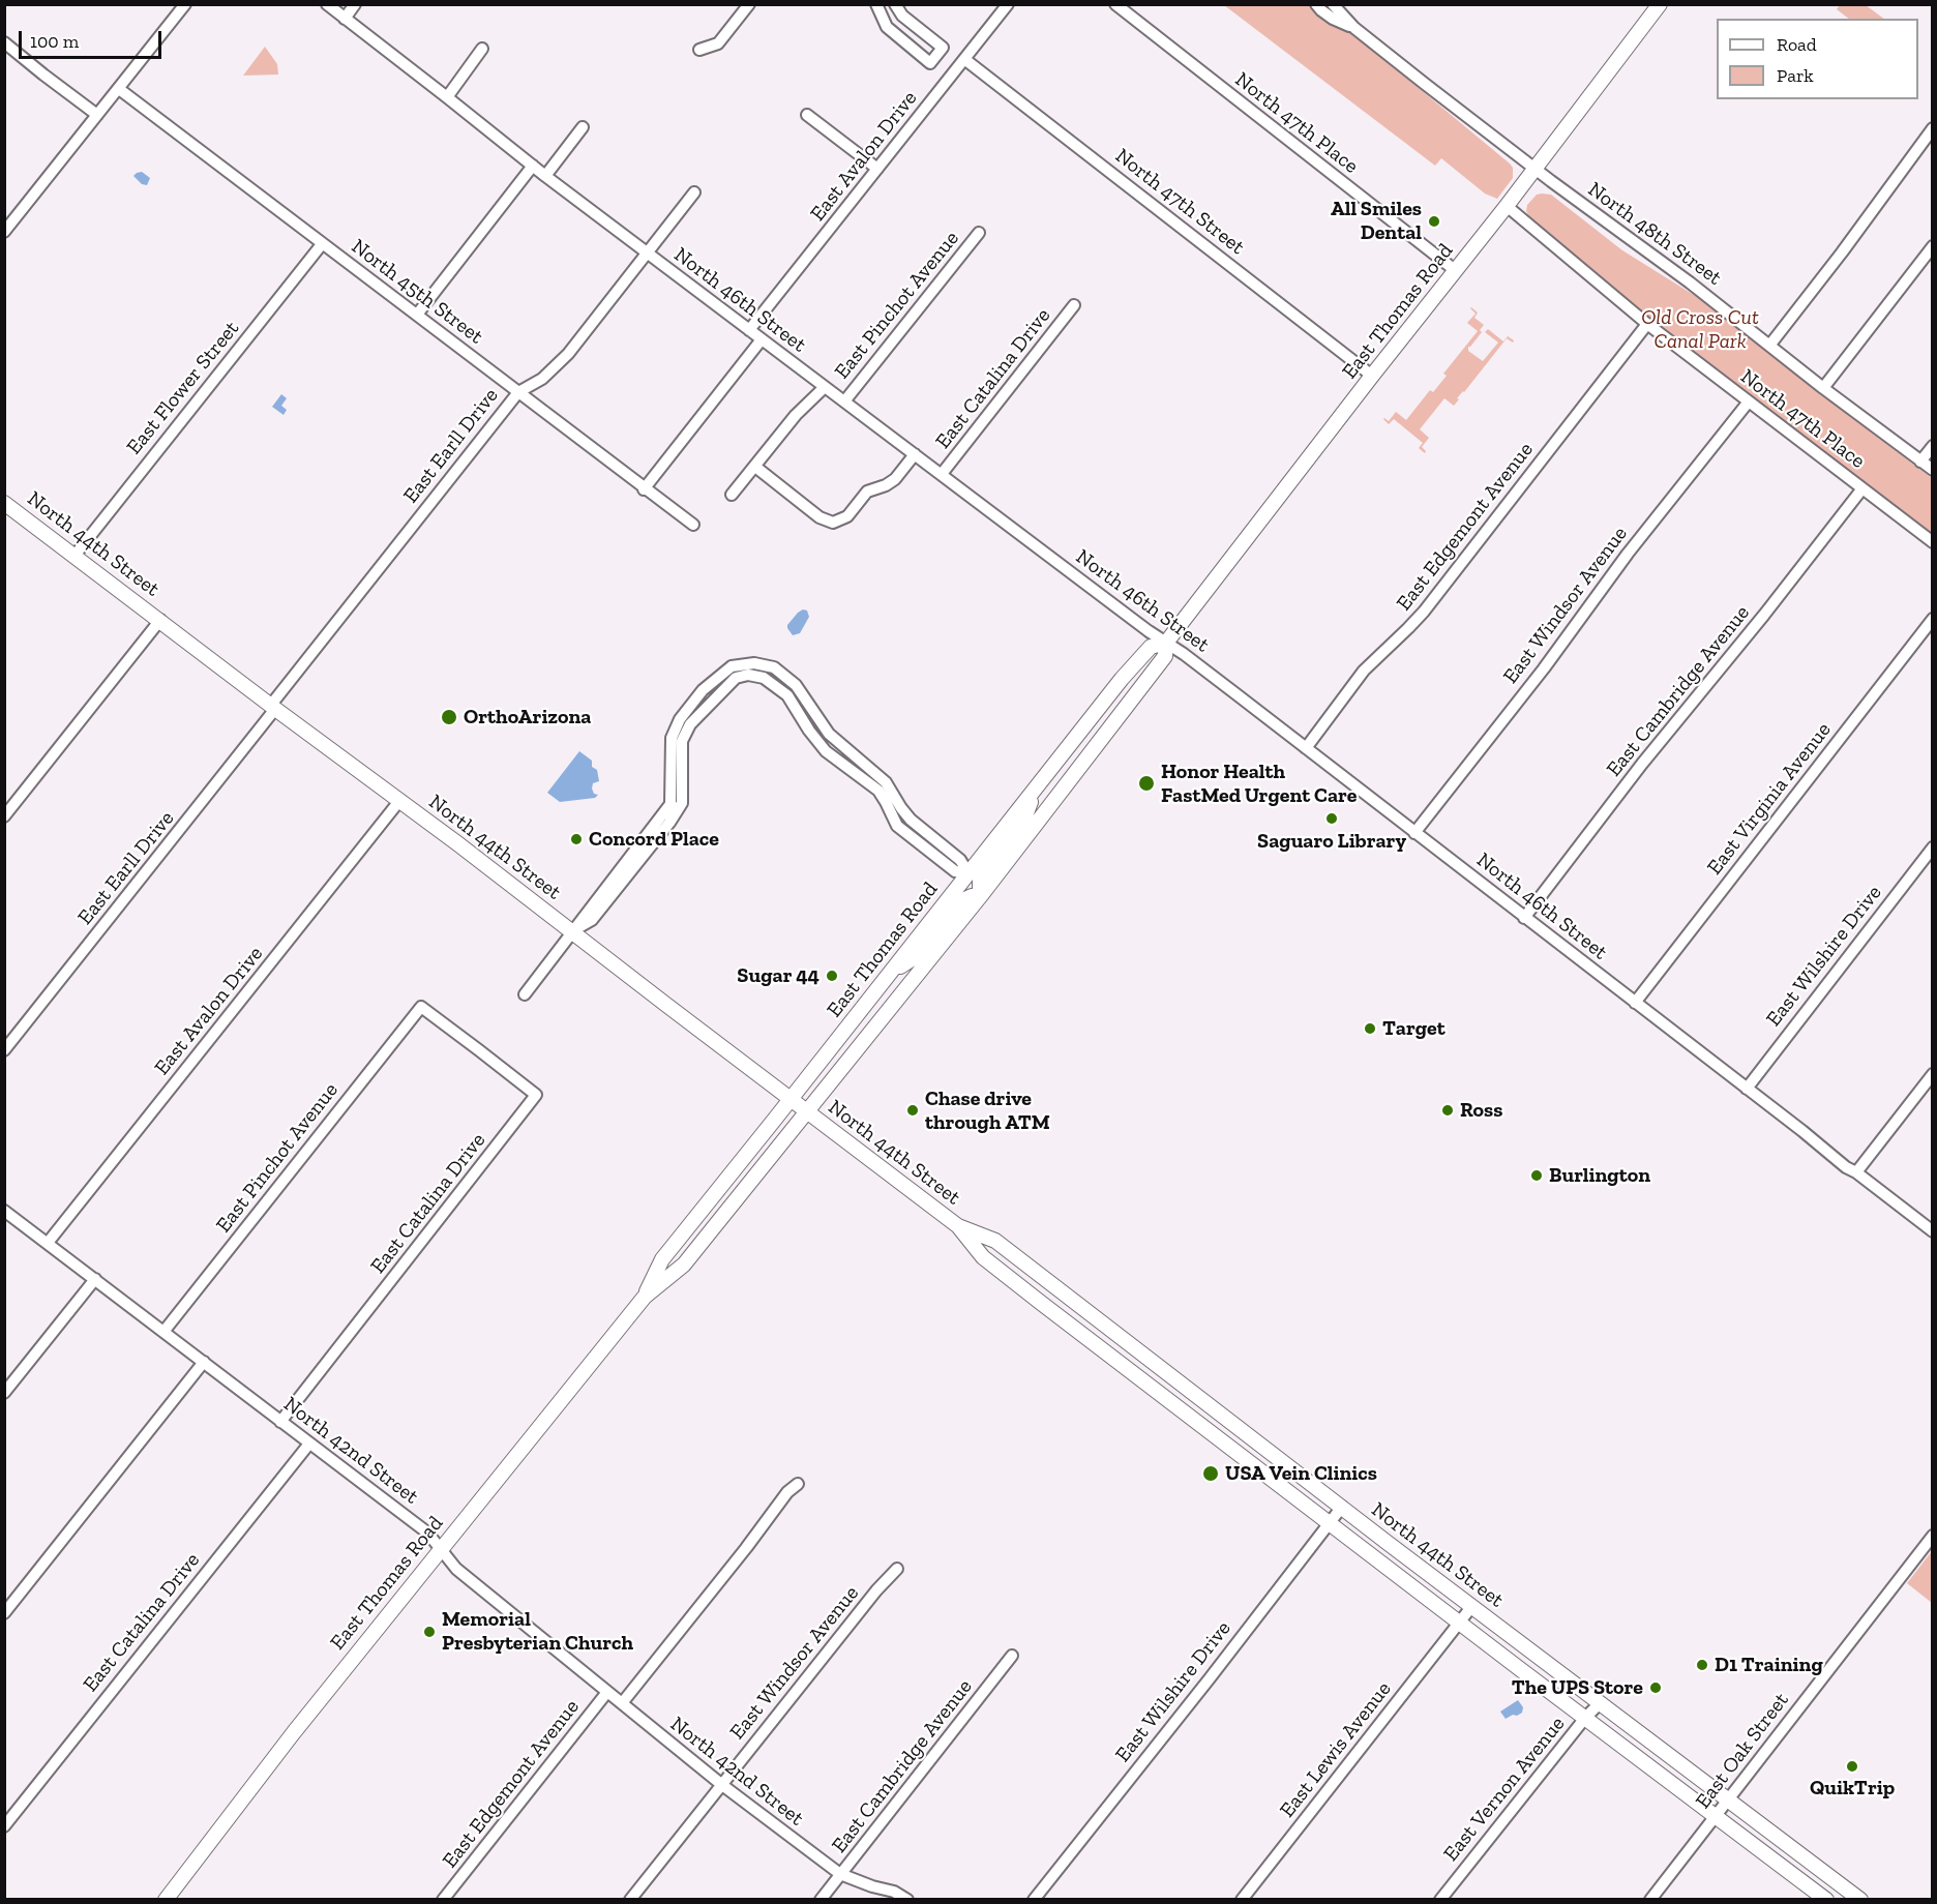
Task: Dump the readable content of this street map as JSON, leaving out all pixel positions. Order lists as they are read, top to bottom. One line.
{"streets":{"main road":["East Thomas Road","North 44th Street"],"street":["North 47th Place","East Avalon Drive","North 47th Street","North 48th Street","North 45th Street","North 46th Street","East Pinchot Avenue","East Catalina Drive","East Flower Street","East Earll Drive","East Edgemont Avenue","East Windsor Avenue","East Cambridge Avenue","East Virginia Avenue","East Wilshire Drive","North 42nd Street","East Lewis Avenue","East Oak Street","East Vernon Avenue"]},"crossings":[["North 47th Place","East Thomas Road"],["North 47th Place","East Edgemont Avenue"],["North 47th Place","East Windsor Avenue"],["North 47th Place","East Cambridge Avenue"],["East Avalon Drive","North 47th Street"],["East Avalon Drive","North 46th Street"],["East Avalon Drive","North 44th Street"],["East Avalon Drive","North 42nd Street"],["North 47th Street","East Thomas Road"],["North 48th Street","East Thomas Road"],["North 45th Street","East Flower Street"],["North 45th Street","East Earll Drive"],["North 46th Street","East Pinchot Avenue"],["North 46th Street","East Thomas Road"],["North 46th Street","East Catalina Drive"],["North 46th Street","East Earll Drive"],["North 46th Street","East Edgemont Avenue"],["North 46th Street","East Windsor Avenue"],["North 46th Street","East Cambridge Avenue"],["North 46th Street","East Virginia Avenue"],["North 46th Street","East Wilshire Drive"],["East Pinchot Avenue","East Catalina Drive"],["East Pinchot Avenue","North 42nd Street"],["East Thomas Road","North 44th Street"],["East Thomas Road","North 42nd Street"],["East Catalina Drive","North 42nd Street"],["East Flower Street","North 44th Street"],["East Earll Drive","North 44th Street"],["East Edgemont Avenue","North 42nd Street"],["North 44th Street","East Wilshire Drive"],["North 44th Street","East Lewis Avenue"],["North 44th Street","East Oak Street"],["North 44th Street","East Vernon Avenue"],["East Windsor Avenue","North 42nd Street"],["East Cambridge Avenue","North 42nd Street"]],"parks":["Old Cross Cut Canal Park"],"places":["All Smiles Dental","OrthoArizona","Honor Health FastMed Urgent Care","Saguaro Library","Concord Place","Sugar 44","Target","Chase drive through ATM","Ross","Burlington","USA Vein Clinics","Memorial Presbyterian Church","D1 Training","The UPS Store","QuikTrip"],"legend":["Road","Park"],"scale_bar":"100 m"}
